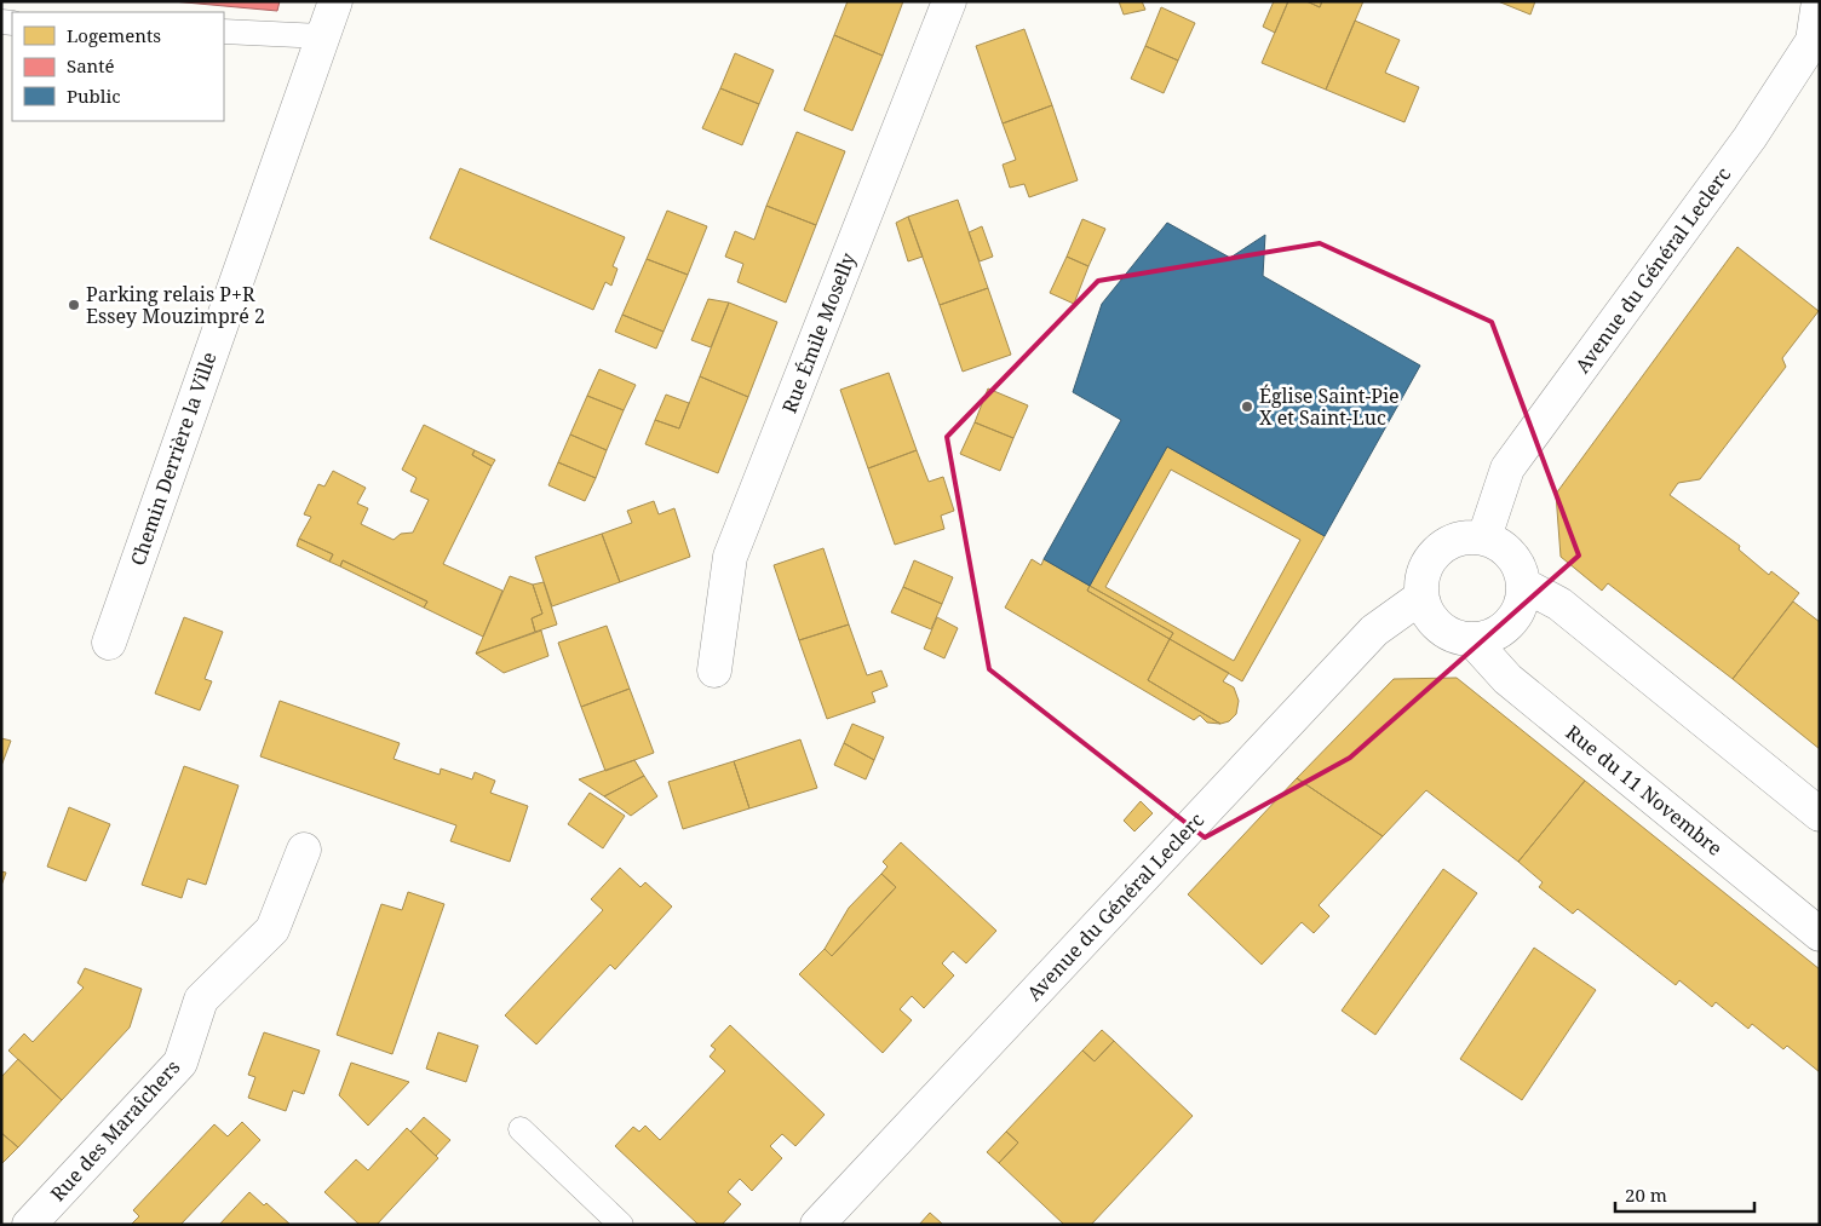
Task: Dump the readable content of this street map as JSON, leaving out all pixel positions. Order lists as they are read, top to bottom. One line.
{"streets":{"street":["Avenue du Général Leclerc","Rue Émile Moselly","Chemin Derrière la Ville","Rue du 11 Novembre","Rue des Maraîchers"]},"crossings":[["Avenue du Général Leclerc","Rue du 11 Novembre"]],"places":["Parking relais P+R Essey Mouzimpré 2","Église Saint-Pie X et Saint-Luc"],"legend":["Logements","Santé","Public"],"scale_bar":"20 m"}
